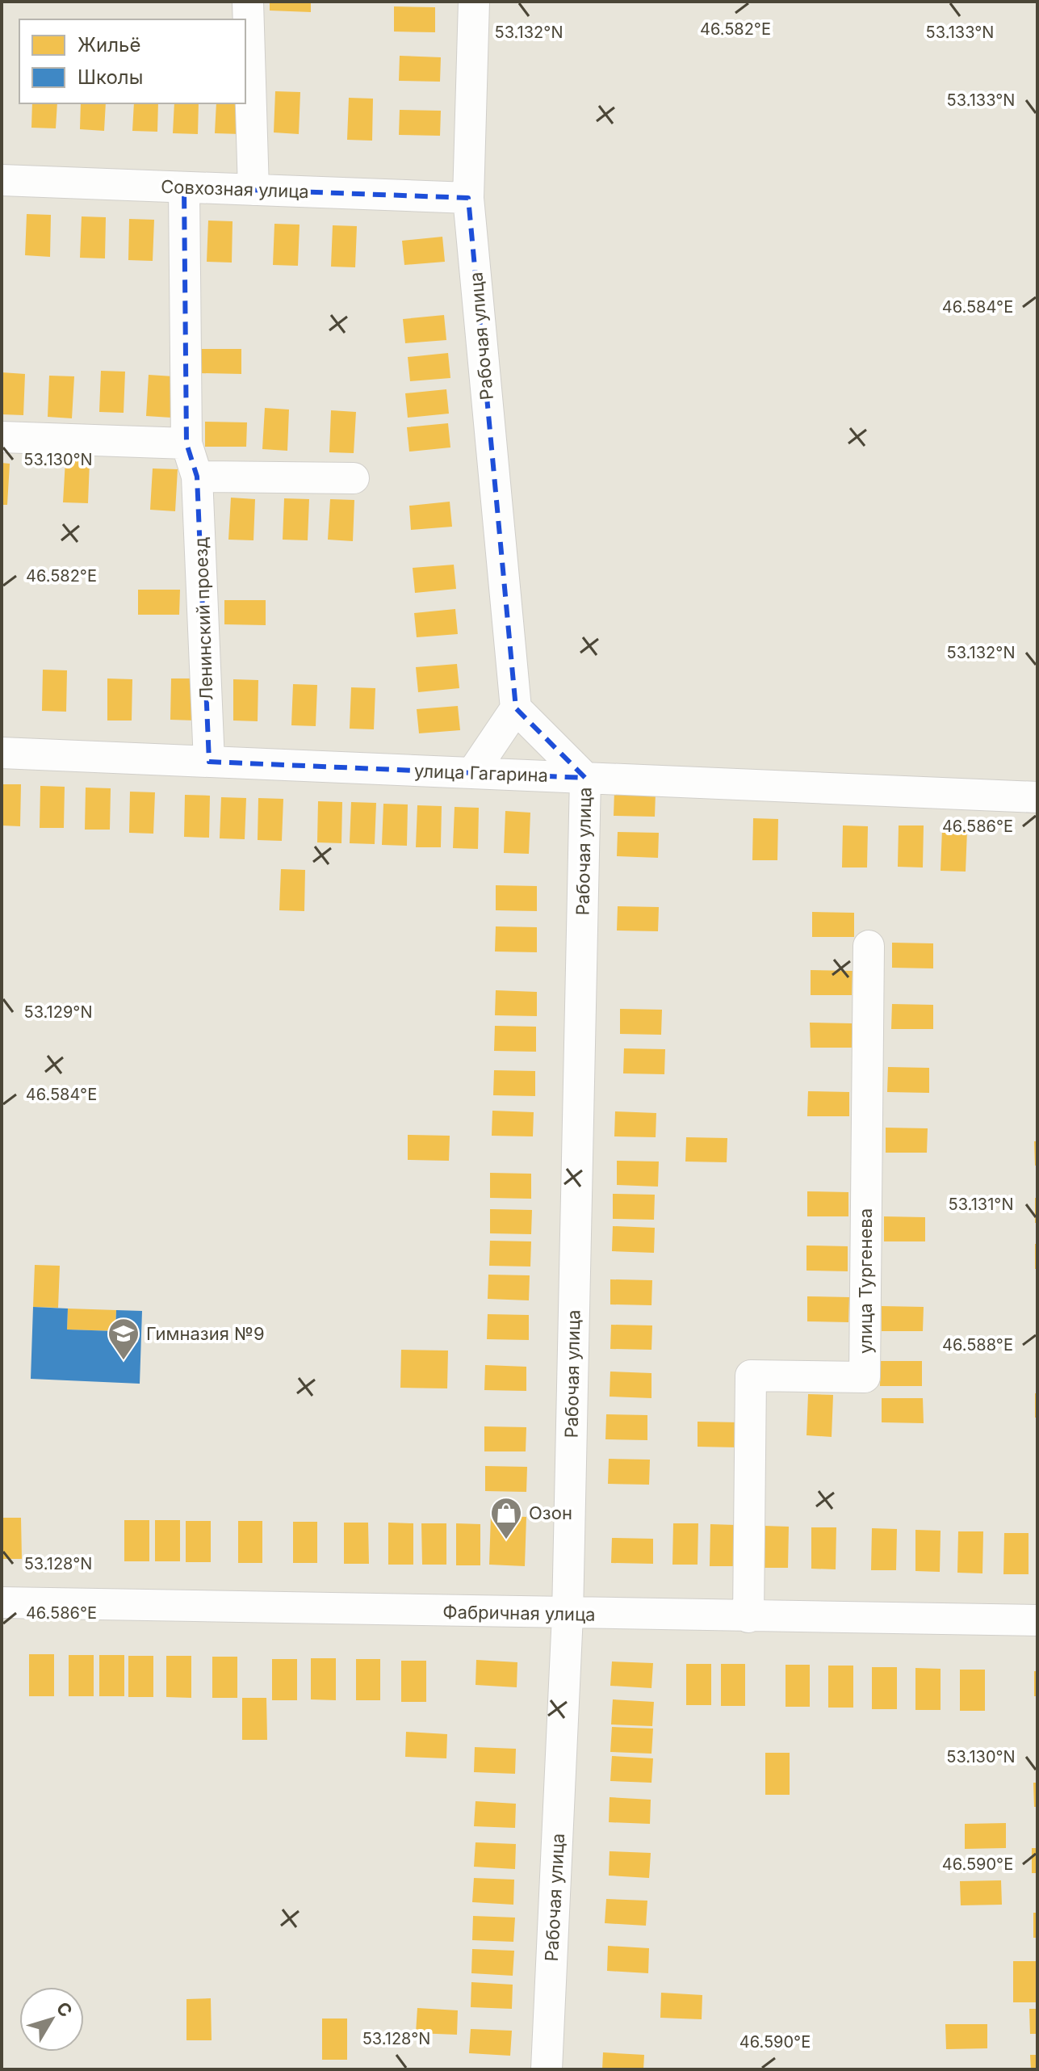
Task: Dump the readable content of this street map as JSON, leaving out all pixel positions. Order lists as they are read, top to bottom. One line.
{"streets":{"street":["Совхозная улица","Рабочая улица","Ленинский проезд","улица Гагарина","улица Тургенева","Фабричная улица"]},"crossings":[["Совхозная улица","Рабочая улица"],["Совхозная улица","Ленинский проезд"],["Рабочая улица","улица Гагарина"],["Рабочая улица","Фабричная улица"],["Ленинский проезд","улица Гагарина"],["улица Тургенева","Фабричная улица"]],"places":{"school or university":["Гимназия №9"],"shop":["Озон"]},"legend":["Жильё","Школы"],"north":"top right","coordinates":["46.582°E","53.132°N","53.133°N","46.584°E","53.130°N","46.586°E","53.129°N","53.131°N","46.588°E","53.128°N","46.590°E"]}
